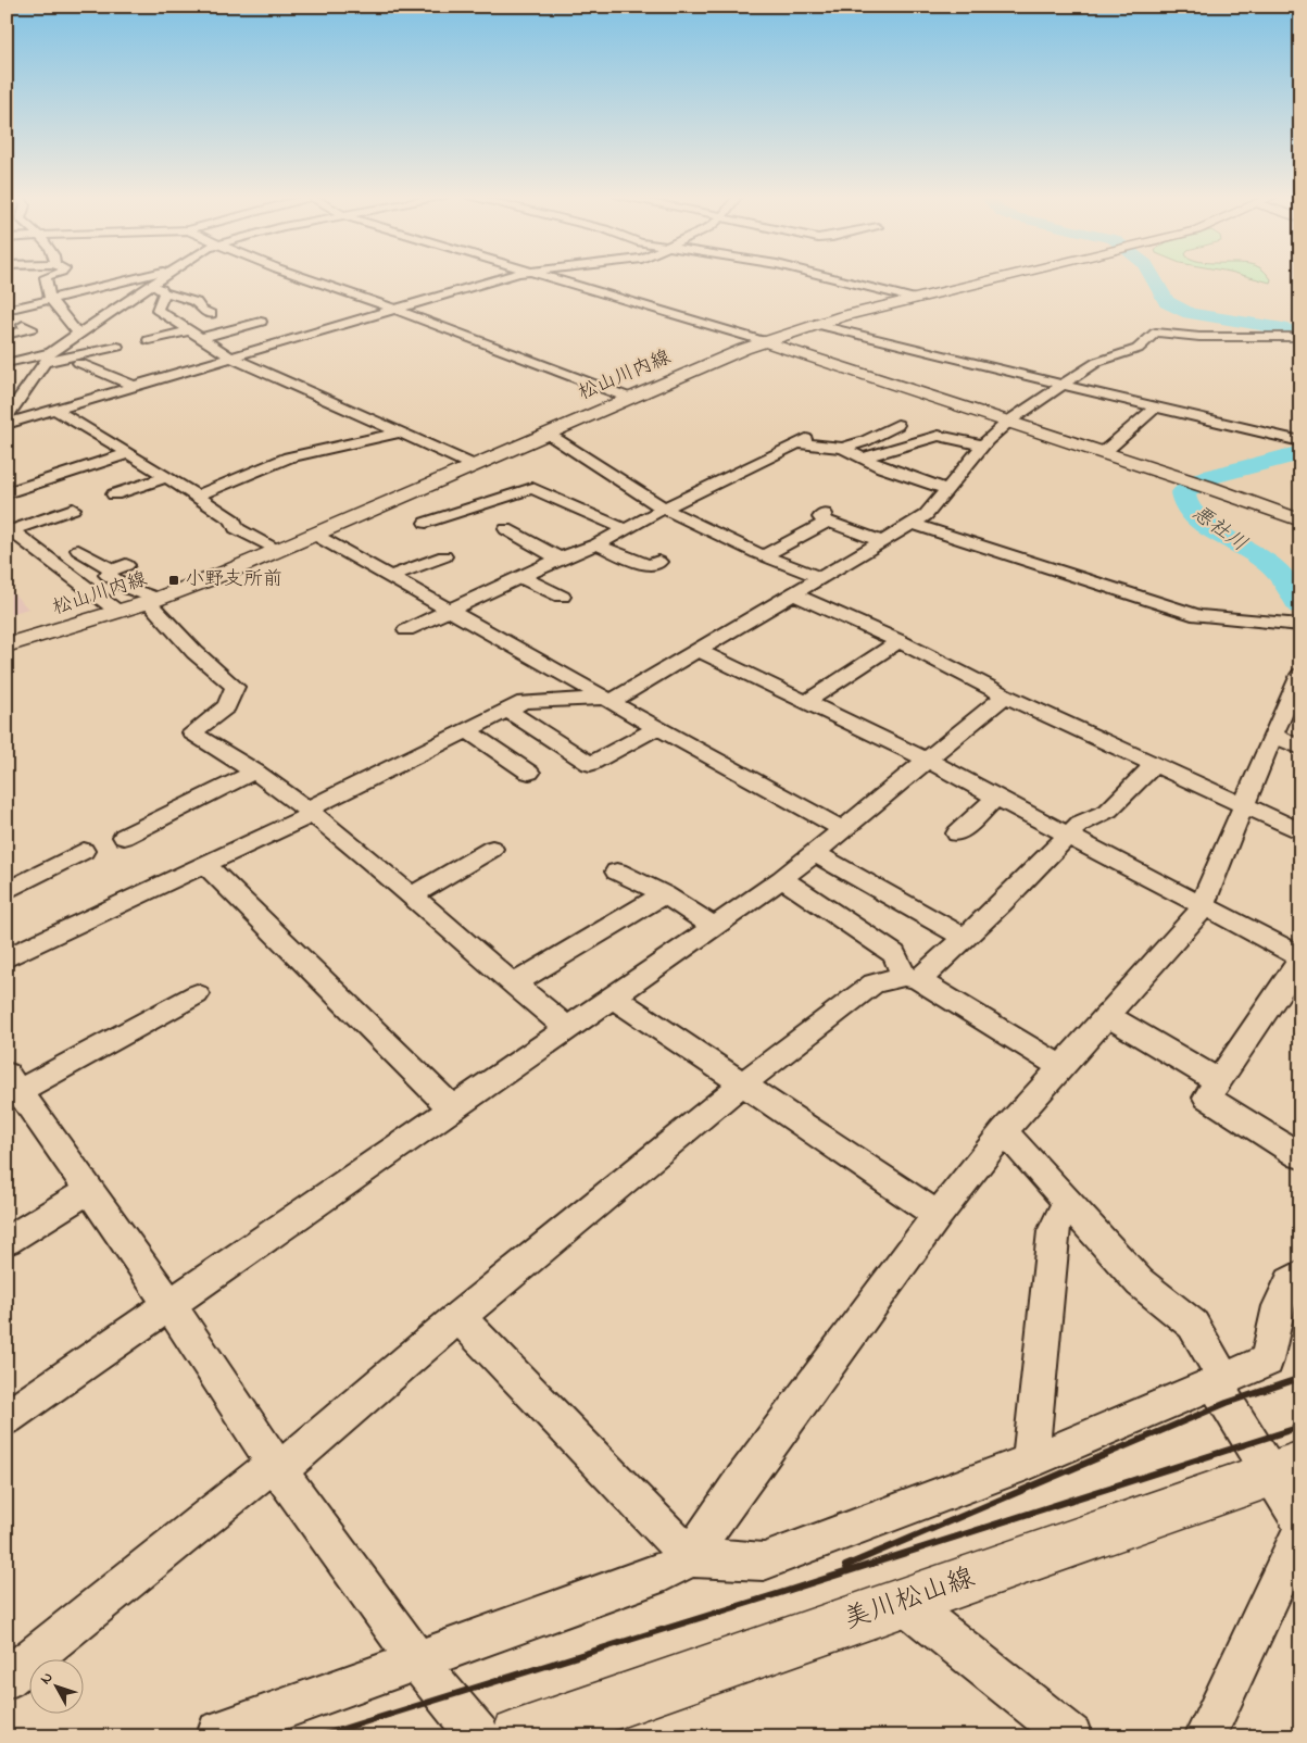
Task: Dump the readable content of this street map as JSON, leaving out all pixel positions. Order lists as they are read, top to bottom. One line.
{"streets":{"main road":["松山川内線","美川松山線"]},"water":["悪社川"],"places":{"transit":["小野支所前"]},"north":"top left"}
